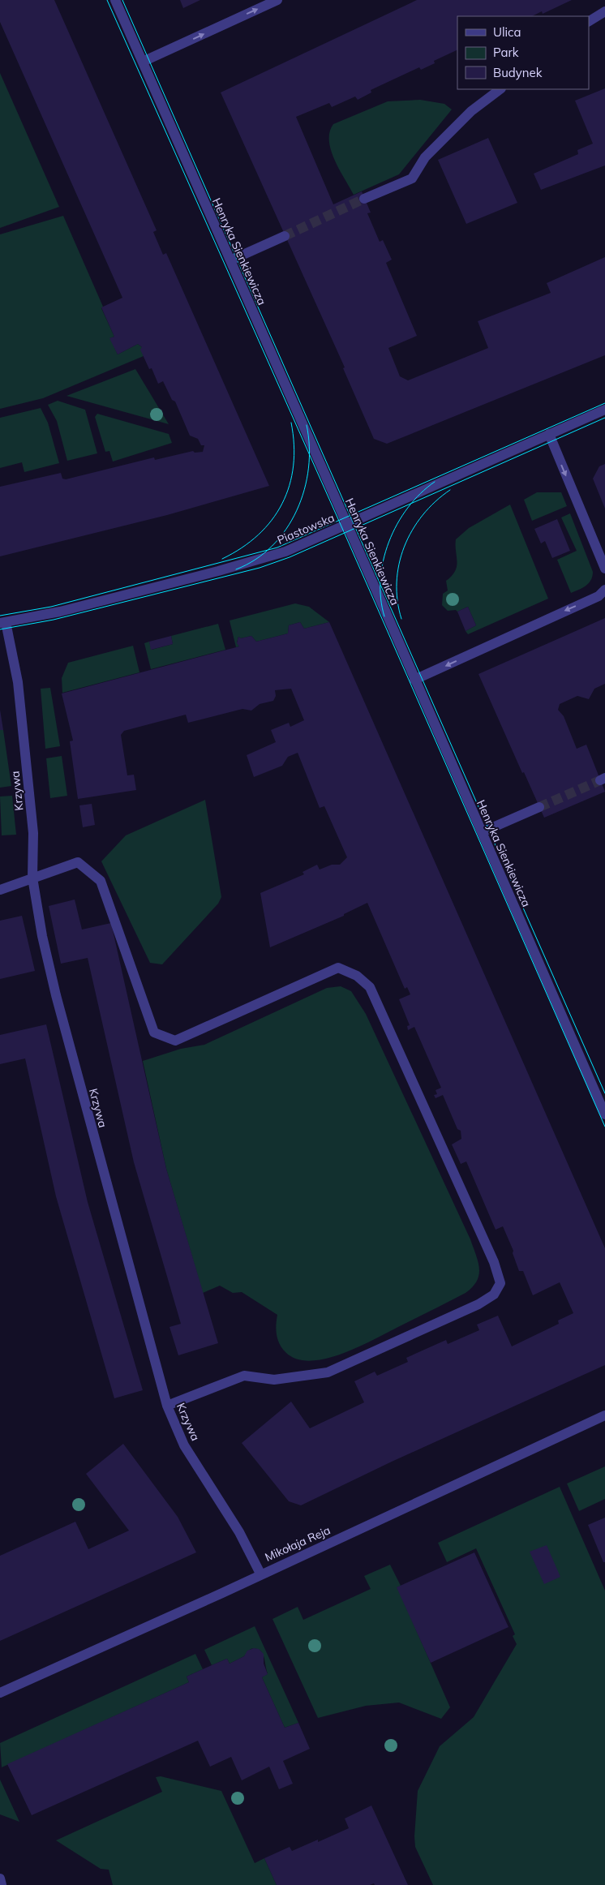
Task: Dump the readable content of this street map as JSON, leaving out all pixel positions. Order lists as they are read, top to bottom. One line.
{"streets":{"street":["Henryka Sienkiewicza","Piastowska","Krzywa","Mikołaja Reja"]},"crossings":[["Henryka Sienkiewicza","Piastowska"],["Piastowska","Krzywa"],["Krzywa","Mikołaja Reja"]],"legend":["Ulica","Park","Budynek"]}
